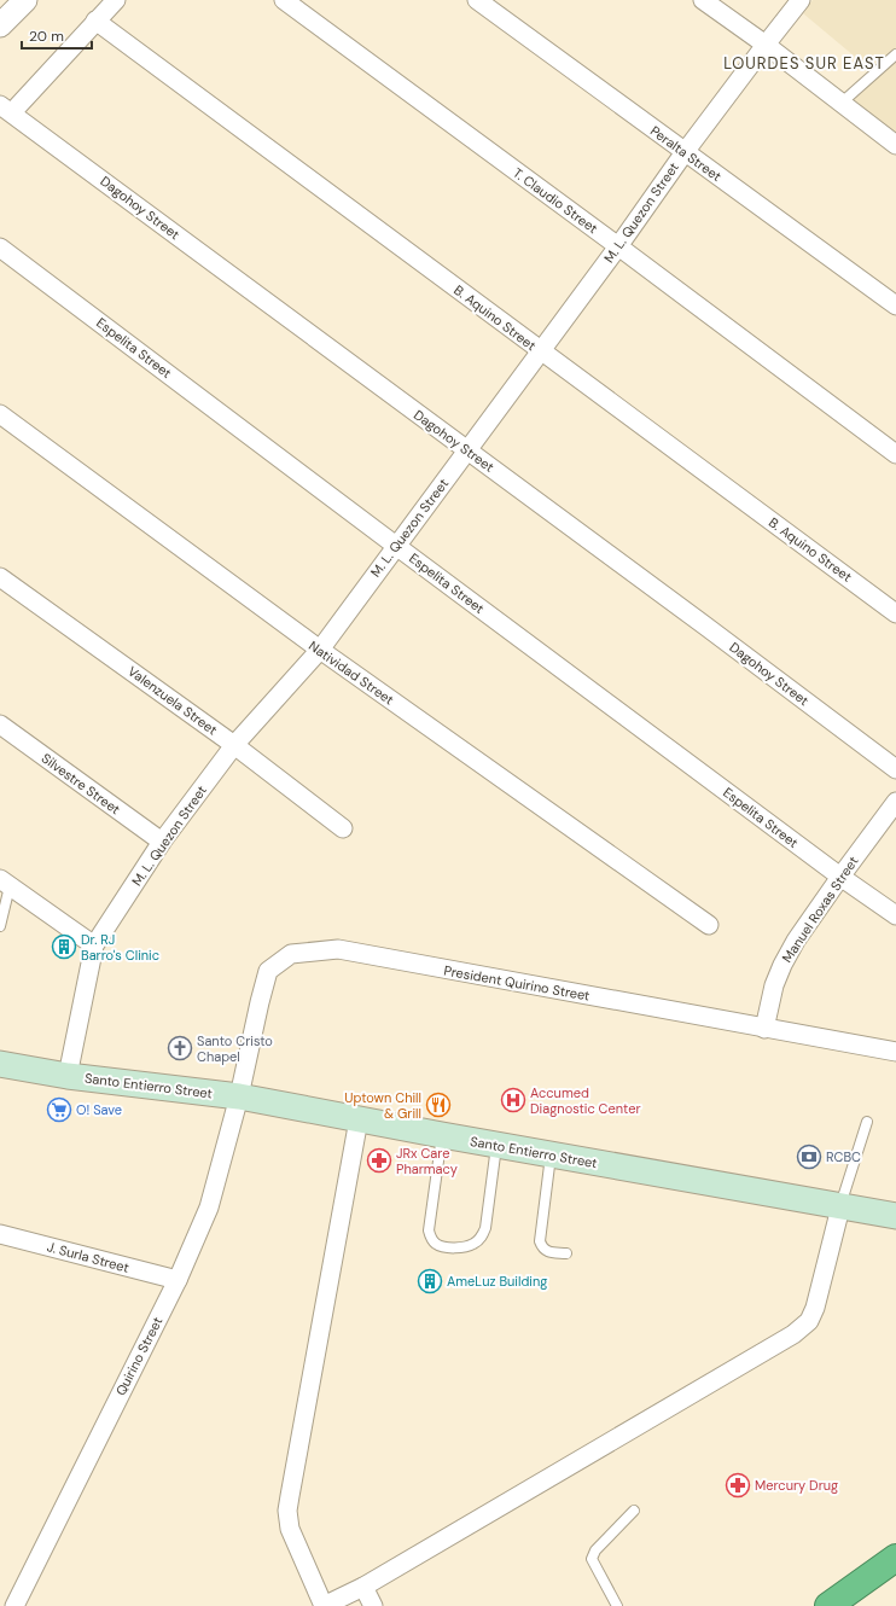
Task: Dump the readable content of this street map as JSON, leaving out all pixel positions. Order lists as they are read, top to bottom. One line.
{"streets":{"main road":["Santo Entierro Street"],"street":["Peralta Street","T. Claudio Street","Dagohoy Street","M. L. Quezon Street","B. Aquino Street","Espelita Street","Natividad Street","Valenzuela Street","Silvestre Street","Manuel Roxas Street","President Quirino Street","J. Surla Street","Quirino Street"]},"crossings":[["Peralta Street","M. L. Quezon Street"],["T. Claudio Street","M. L. Quezon Street"],["Dagohoy Street","M. L. Quezon Street"],["M. L. Quezon Street","B. Aquino Street"],["M. L. Quezon Street","Espelita Street"],["M. L. Quezon Street","Natividad Street"],["M. L. Quezon Street","Valenzuela Street"],["M. L. Quezon Street","Silvestre Street"],["M. L. Quezon Street","Santo Entierro Street"],["Espelita Street","Manuel Roxas Street"],["Manuel Roxas Street","President Quirino Street"],["President Quirino Street","Santo Entierro Street"],["President Quirino Street","Quirino Street"],["Santo Entierro Street","Quirino Street"],["J. Surla Street","Quirino Street"]],"districts":["LOURDES SUR EAST"],"places":{"building":["Dr. RJ Barro's Clinic","AmeLuz Building"],"church":["Santo Cristo Chapel"],"hospital":["Accumed Diagnostic Center"],"restaurant":["Uptown Chill & Grill"],"supermarket":["O! Save"],"bank":["RCBC"],"pharmacy":["JRx Care Pharmacy","Mercury Drug"]},"scale_bar":"20 m"}
